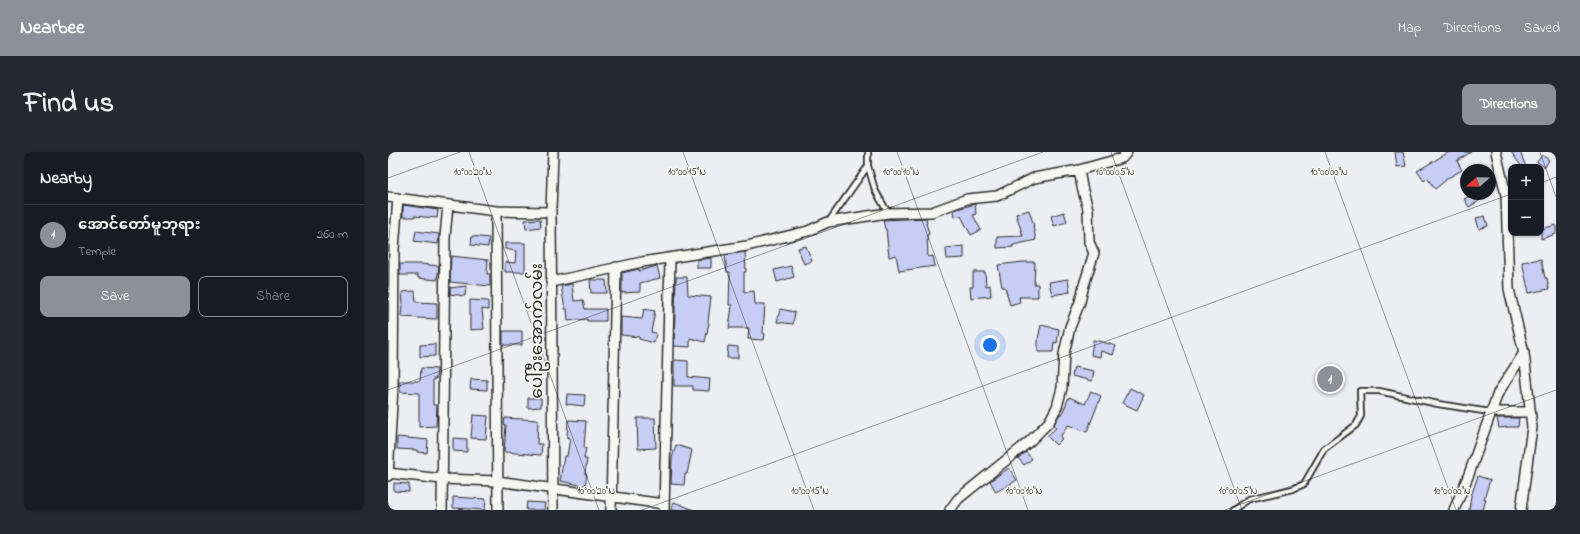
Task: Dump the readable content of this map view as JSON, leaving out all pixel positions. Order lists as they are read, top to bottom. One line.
{"streets":{"street":["ပေါ်ဦးအောက်လမ်း"]},"north":"left","page":{"header":"Nearbee","nav":["Map","Directions","Saved"],"title":"Find us","buttons":["Directions",["Save","Share"]],"heading":"Nearby","map_buttons":["+","−"],"list":[{"mark":"1","name":"အောင်တော်မူဘုရား","note":"Temple","value":"260 m"}],"pins":"1"},"coordinates":["10°00'20\"N","10°00'15\"N","10°00'10\"N","10°00'05\"N","10°00'00\"N"]}
